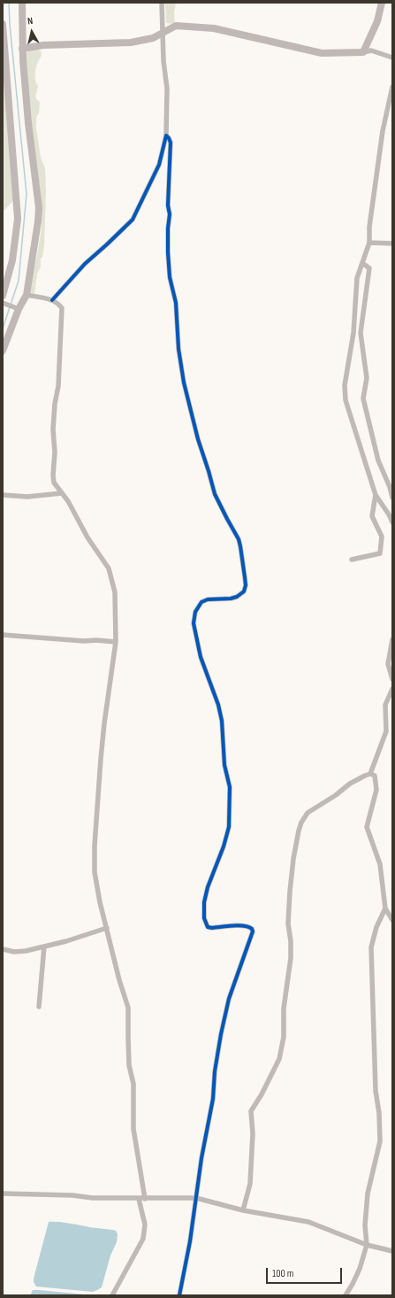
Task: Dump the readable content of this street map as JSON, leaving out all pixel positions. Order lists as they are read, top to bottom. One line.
{"scale_bar":"100 m","north":"top"}
